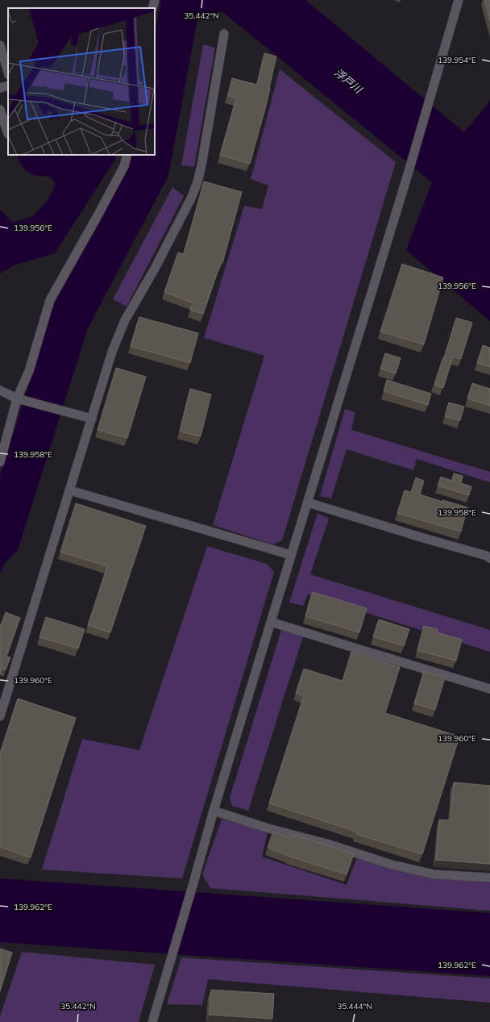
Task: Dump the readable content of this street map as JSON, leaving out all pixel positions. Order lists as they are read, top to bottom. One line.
{"water":["浮戸川"],"coordinates":["35.442°N","139.954°E","139.956°E","139.958°E","139.960°E","139.962°E","35.444°N"]}
